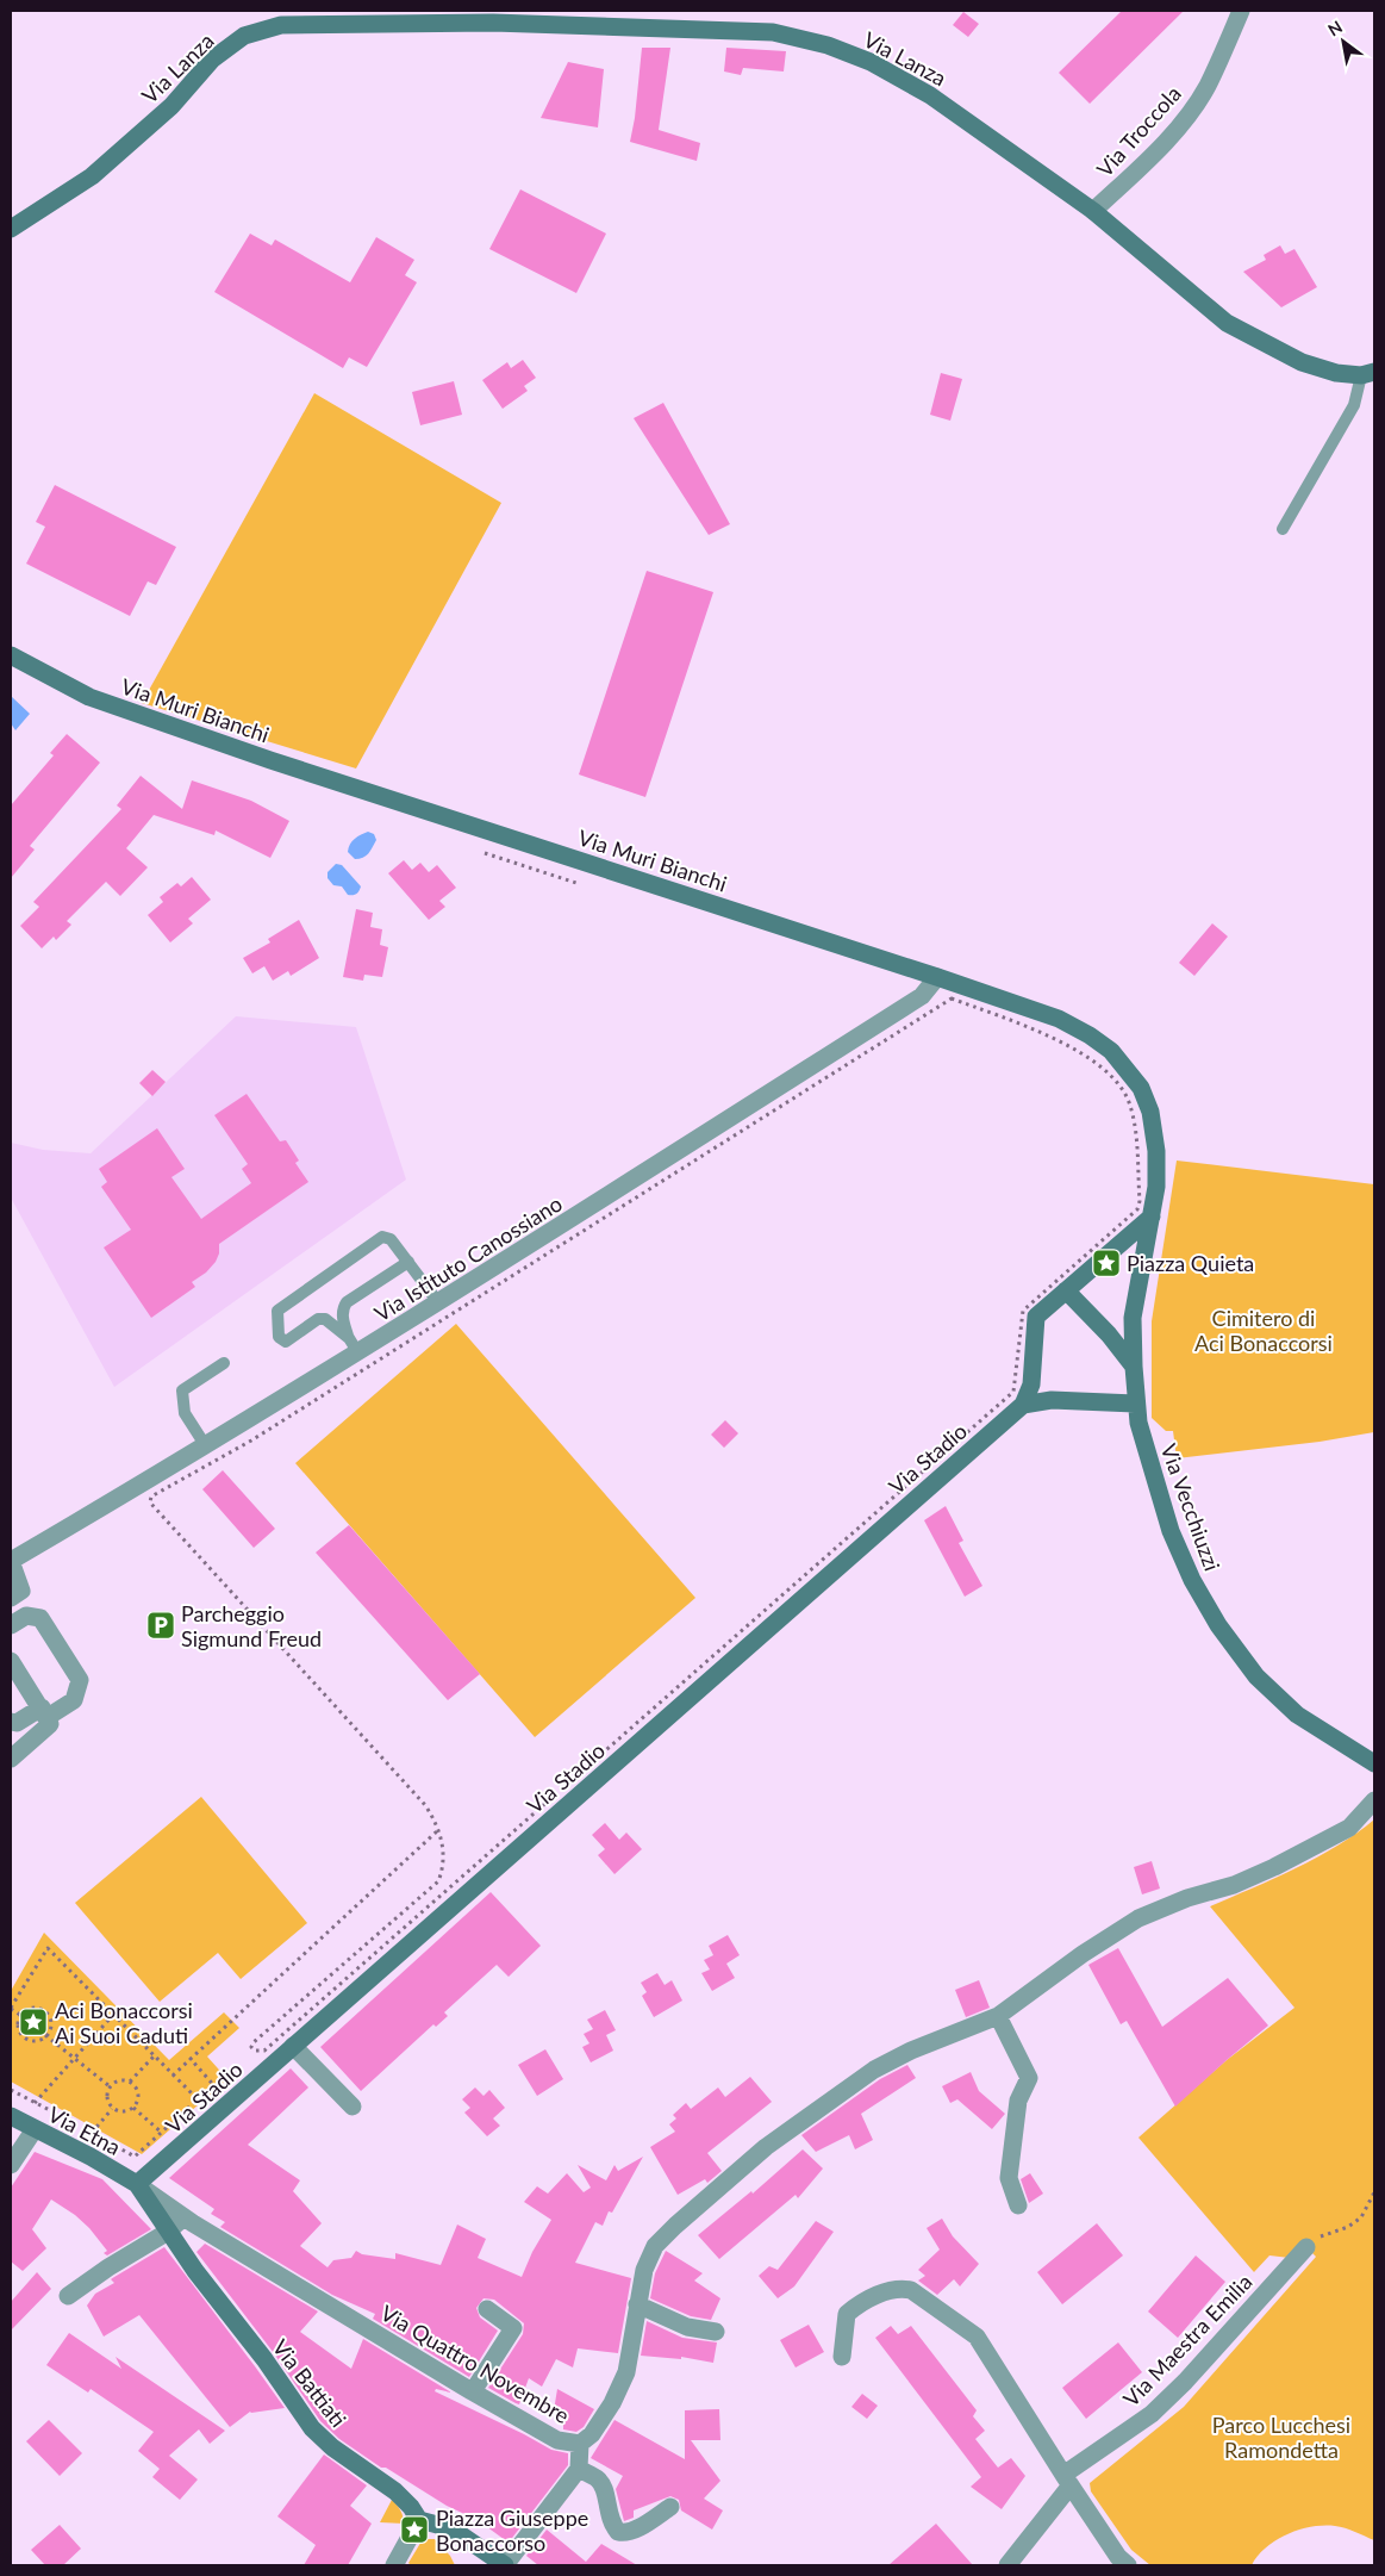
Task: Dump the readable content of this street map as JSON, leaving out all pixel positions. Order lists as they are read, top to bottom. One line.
{"streets":{"main road":["Via Lanza","Via Muri Bianchi","Via Stadio","Via Vecchiuzzi","Via Etna","Via Battiati"],"street":["Via Troccola","Via Istituto Canossiano","Via Maestra Emilia","Via Quattro Novembre"]},"crossings":[["Via Lanza","Via Troccola"],["Via Muri Bianchi","Via Istituto Canossiano"],["Via Muri Bianchi","Via Vecchiuzzi"],["Via Stadio","Via Etna"],["Via Stadio","Via Quattro Novembre"],["Via Stadio","Via Battiati"],["Via Etna","Via Quattro Novembre"],["Via Etna","Via Battiati"],["Via Quattro Novembre","Via Battiati"]],"parks":["Cimitero di Aci Bonaccorsi","Parco Lucchesi Ramondetta"],"places":{"place":["Piazza Quieta","Aci Bonaccorsi Ai Suoi Caduti","Piazza Giuseppe Bonaccorso"],"parking":["Parcheggio Sigmund Freud"]},"north":"top left"}
